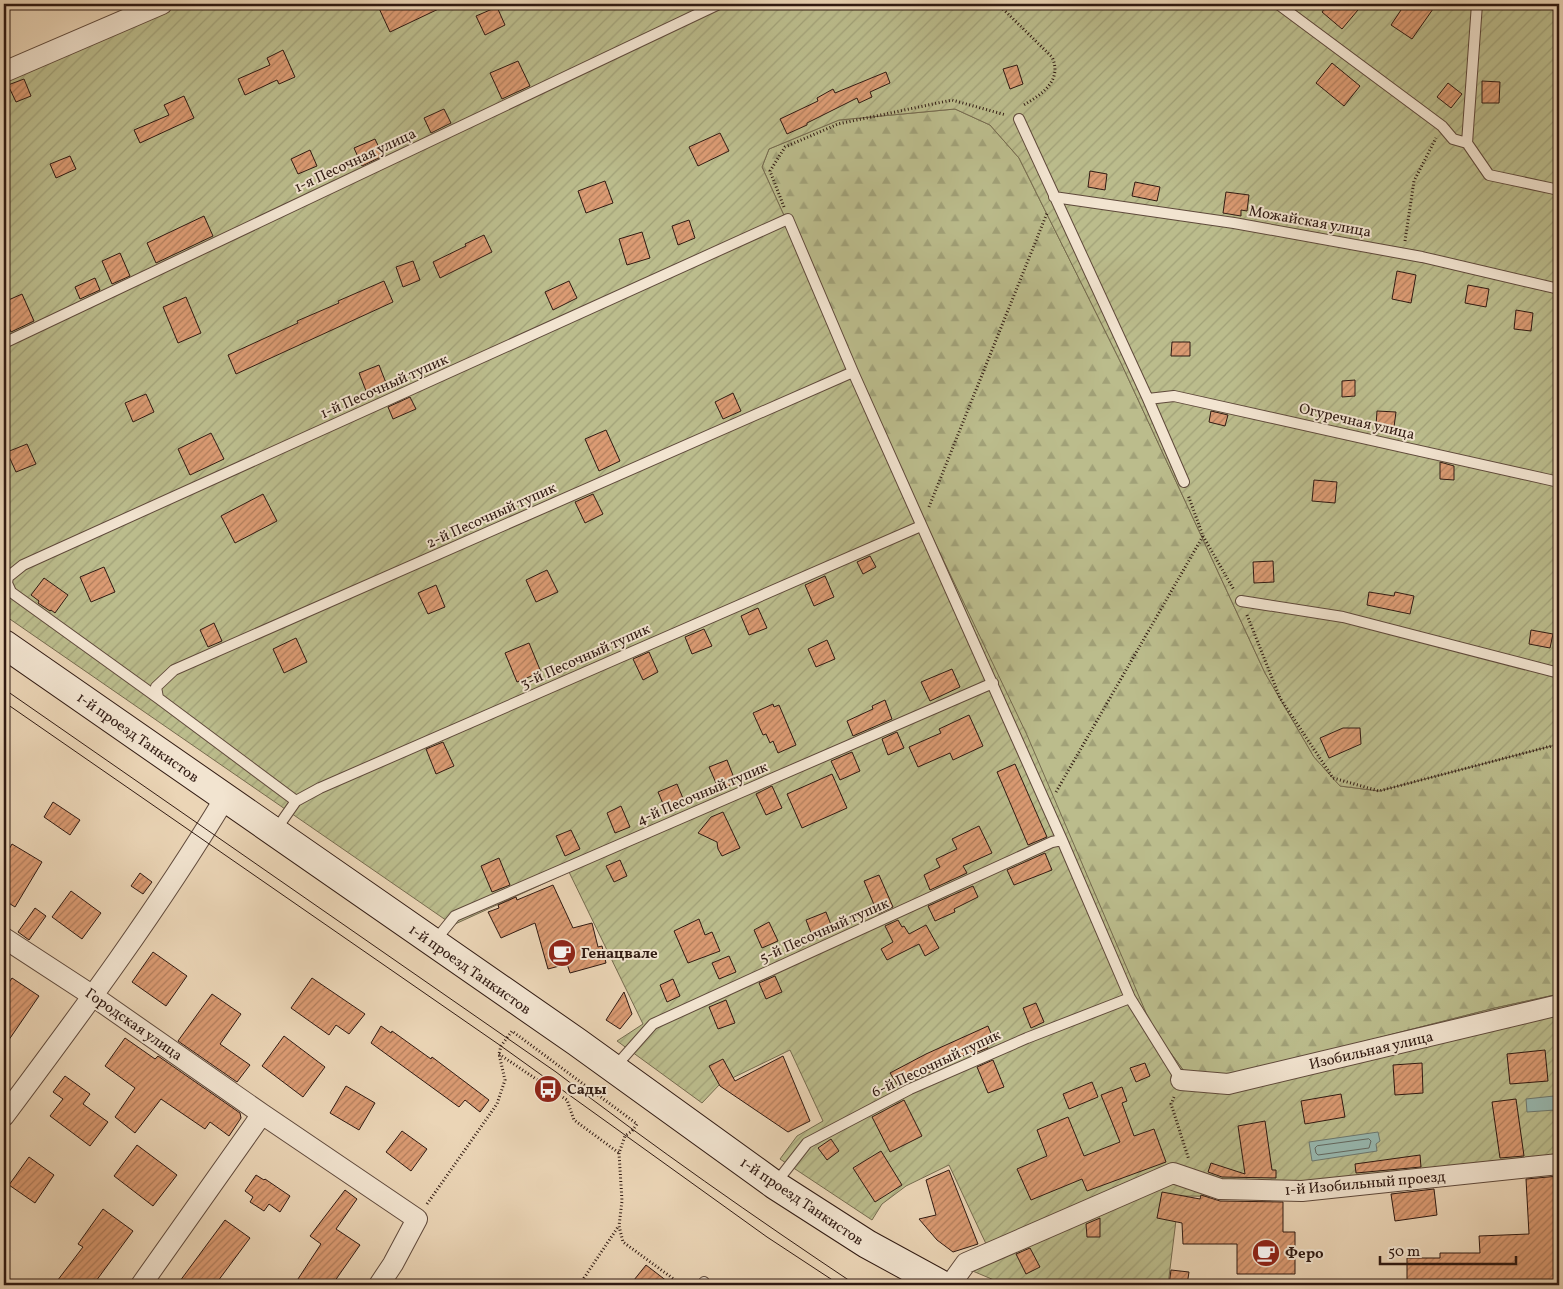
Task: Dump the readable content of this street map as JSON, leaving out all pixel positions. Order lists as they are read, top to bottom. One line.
{"streets":{"main road":["1-й проезд Танкистов"],"street":["Городская улица","Изобильная улица","1-й Изобильный проезд"],"lane":["1-я Песочная улица","Можайская улица","1-й Песочный тупик","Огуречная улица","2-й Песочный тупик","3-й Песочный тупик","4-й Песочный тупик","5-й Песочный тупик","6-й Песочный тупик"]},"crossings":[["1-й Песочный тупик","2-й Песочный тупик"],["3-й Песочный тупик","1-й проезд Танкистов"],["1-й проезд Танкистов","4-й Песочный тупик"],["1-й проезд Танкистов","5-й Песочный тупик"],["1-й проезд Танкистов","6-й Песочный тупик"]],"places":{"cafe":["Генацвале","Феро"],"bus stop":["Сады"]},"scale_bar":"50 m"}
